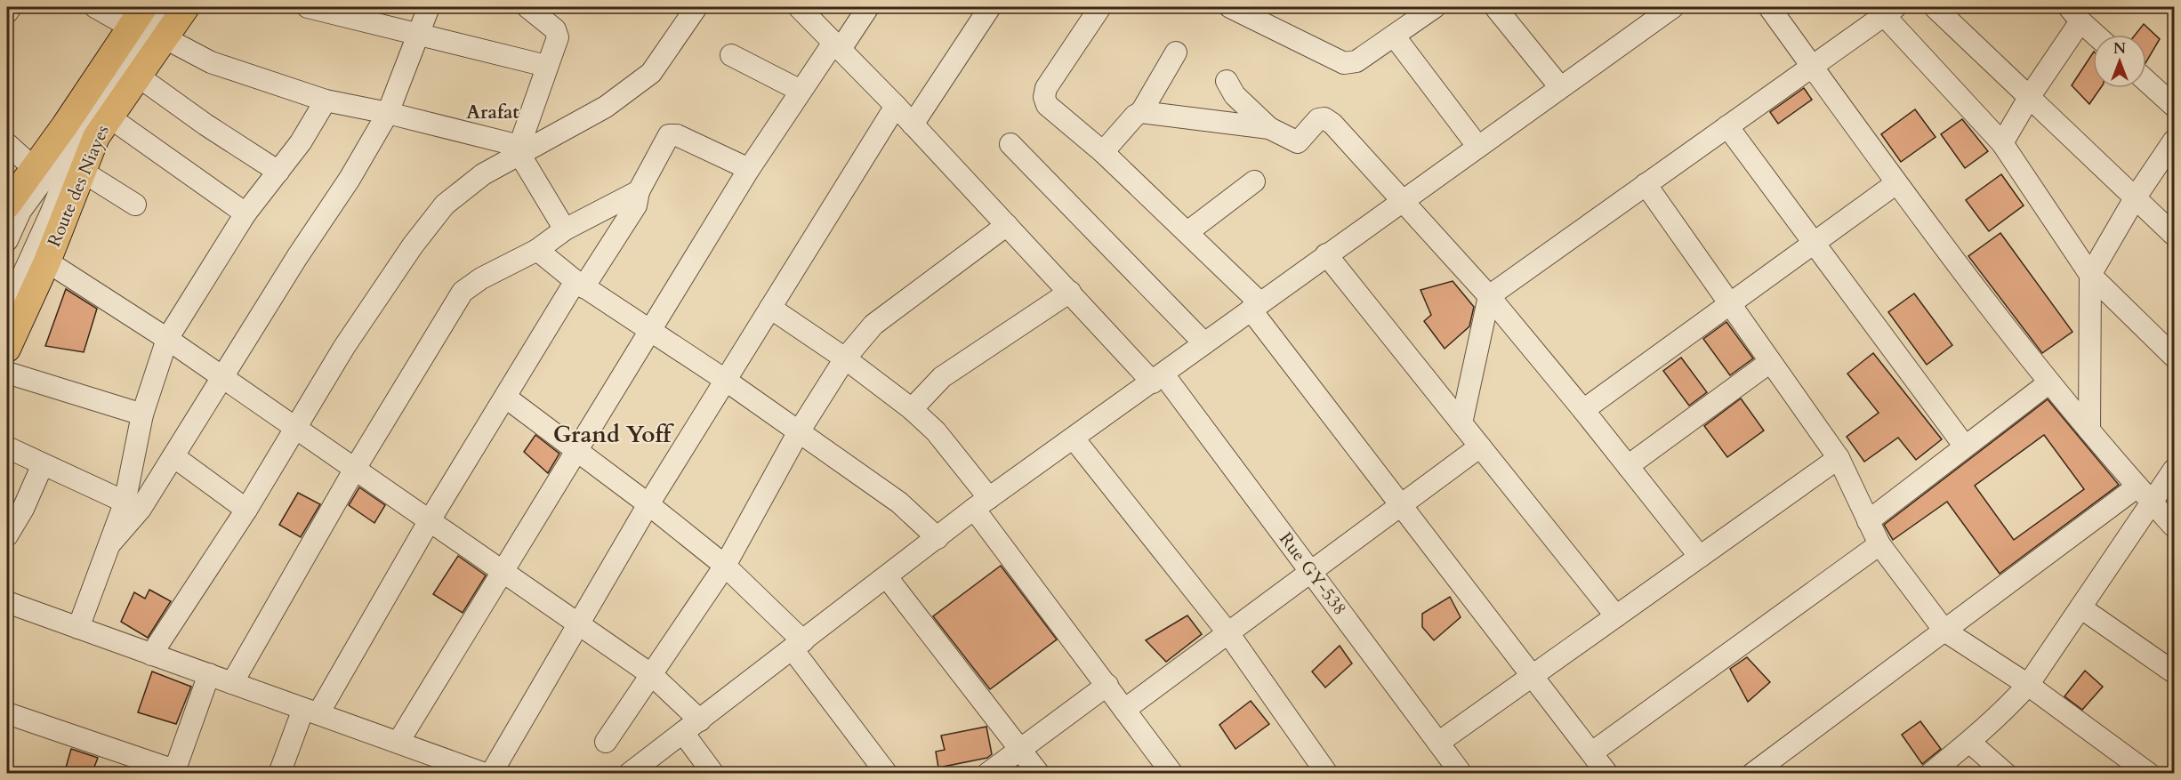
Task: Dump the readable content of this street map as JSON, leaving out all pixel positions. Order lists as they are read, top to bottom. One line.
{"streets":{"main road":["Route des Niayes"],"street":["Rue GY-538"]},"districts":["Arafat","Grand Yoff"],"north":"top"}
